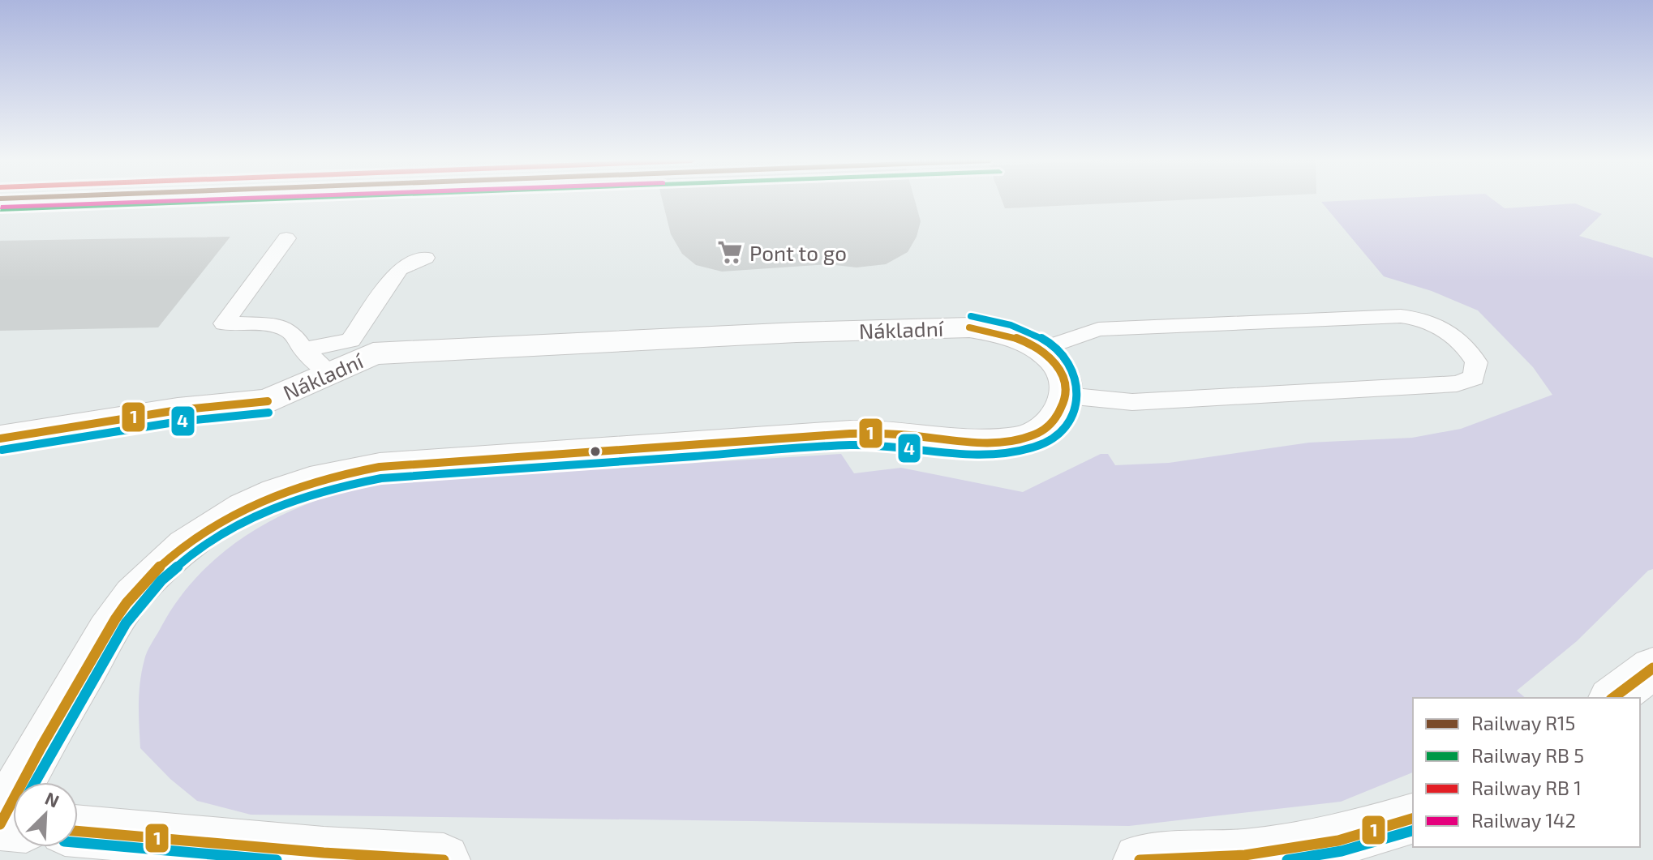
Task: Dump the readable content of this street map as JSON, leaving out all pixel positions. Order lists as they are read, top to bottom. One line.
{"streets":{"street":["Nákladní"]},"places":{"supermarket":["Pont to go"]},"lines":["rail line 142","transit line 4","transit line 1"],"legend":["Railway R15","Railway RB 5","Railway RB 1","Railway 142"],"north":"top right"}
